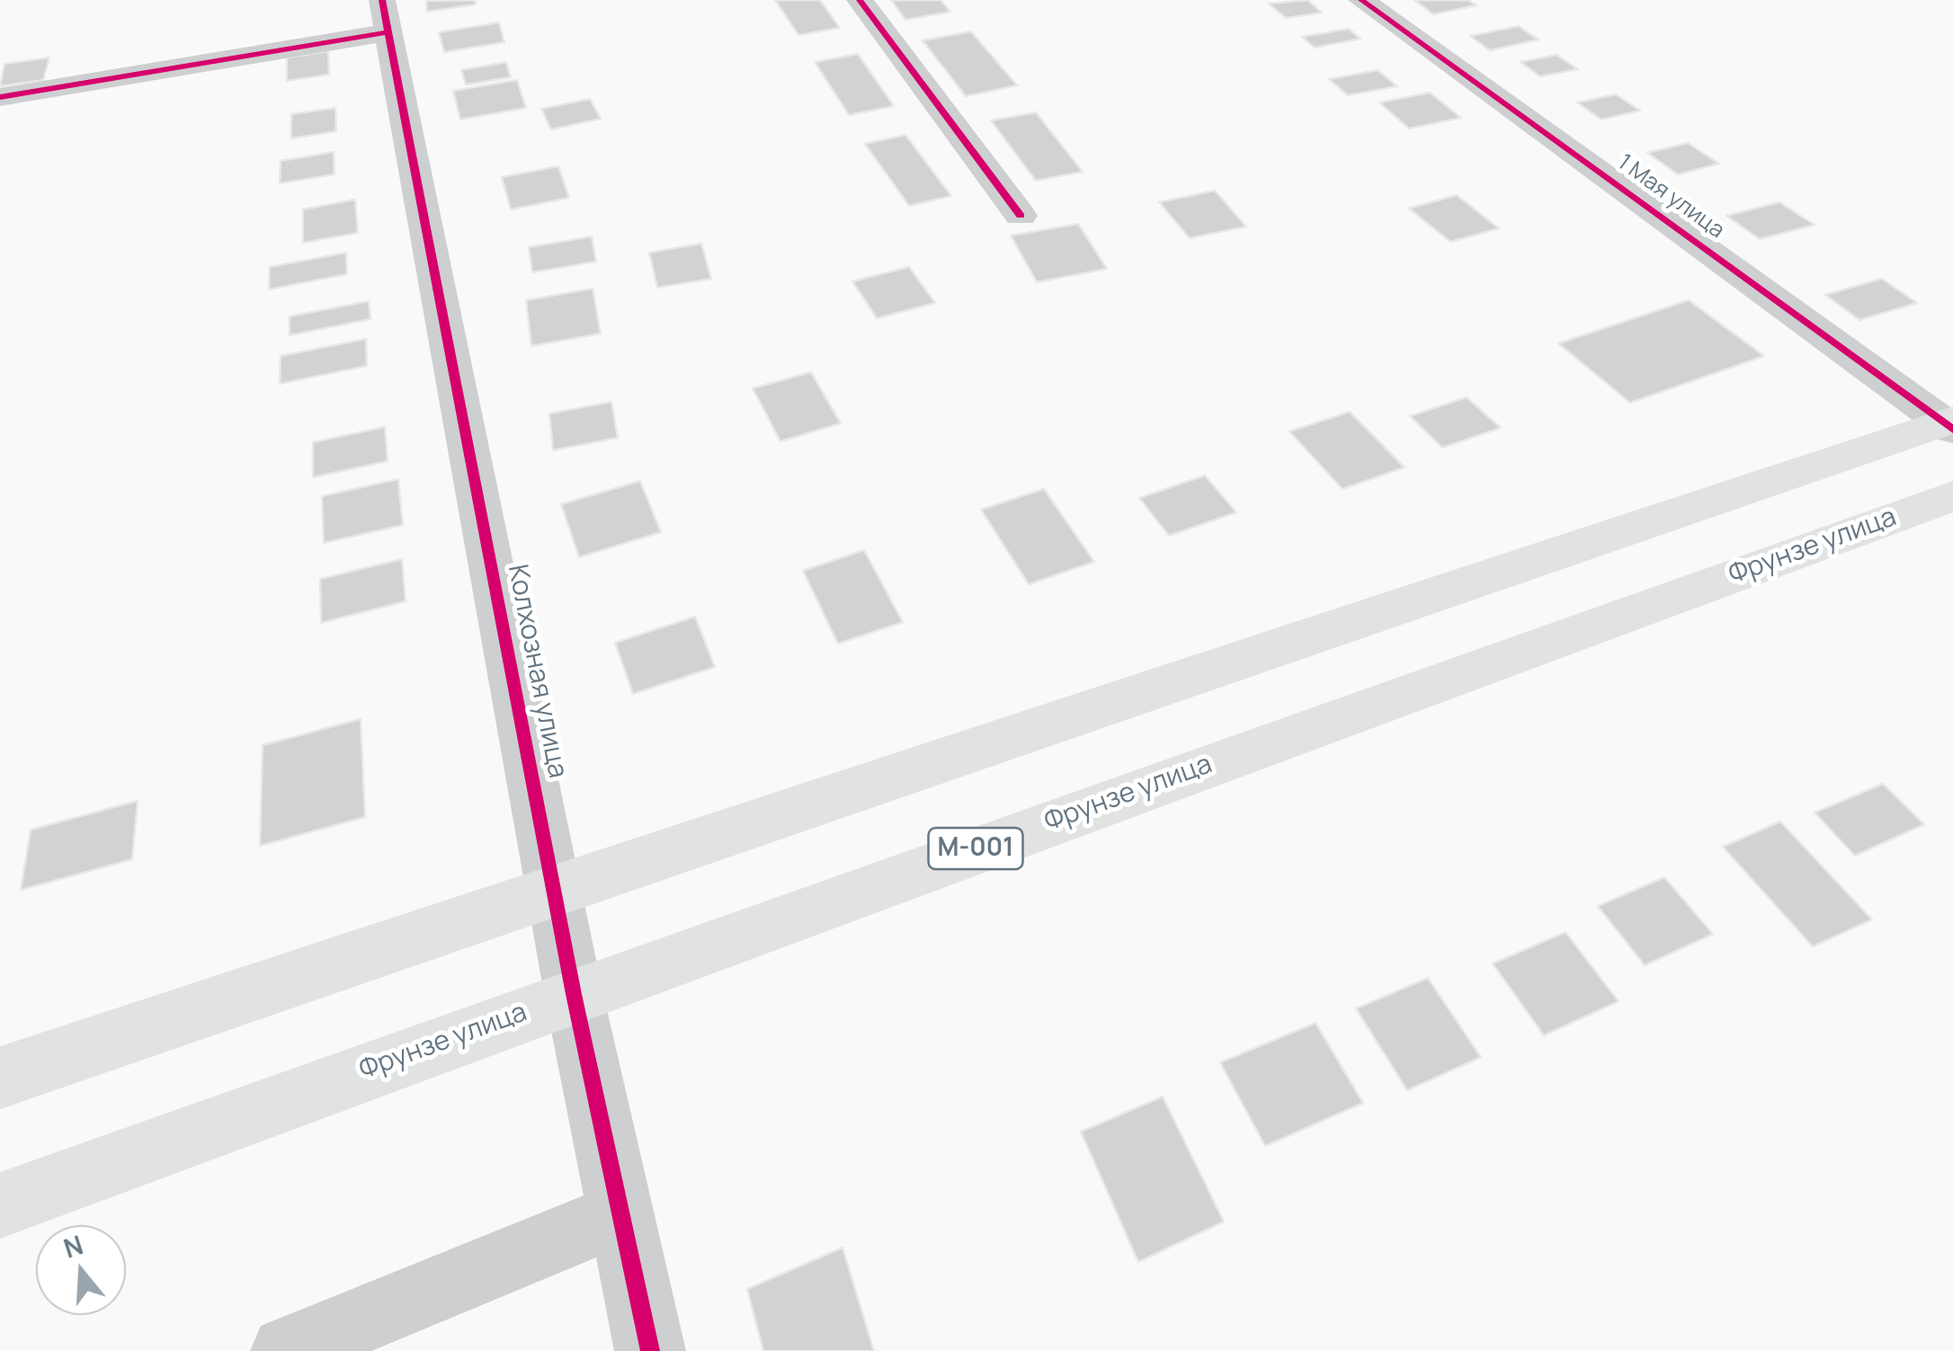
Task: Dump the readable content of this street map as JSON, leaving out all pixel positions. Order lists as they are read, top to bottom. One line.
{"streets":{"main road":["Фрунзе улица","M-001"],"street":["1 Мая улица","Колхозная улица"]},"crossings":[["Фрунзе улица","Колхозная улица"]],"north":"top"}
